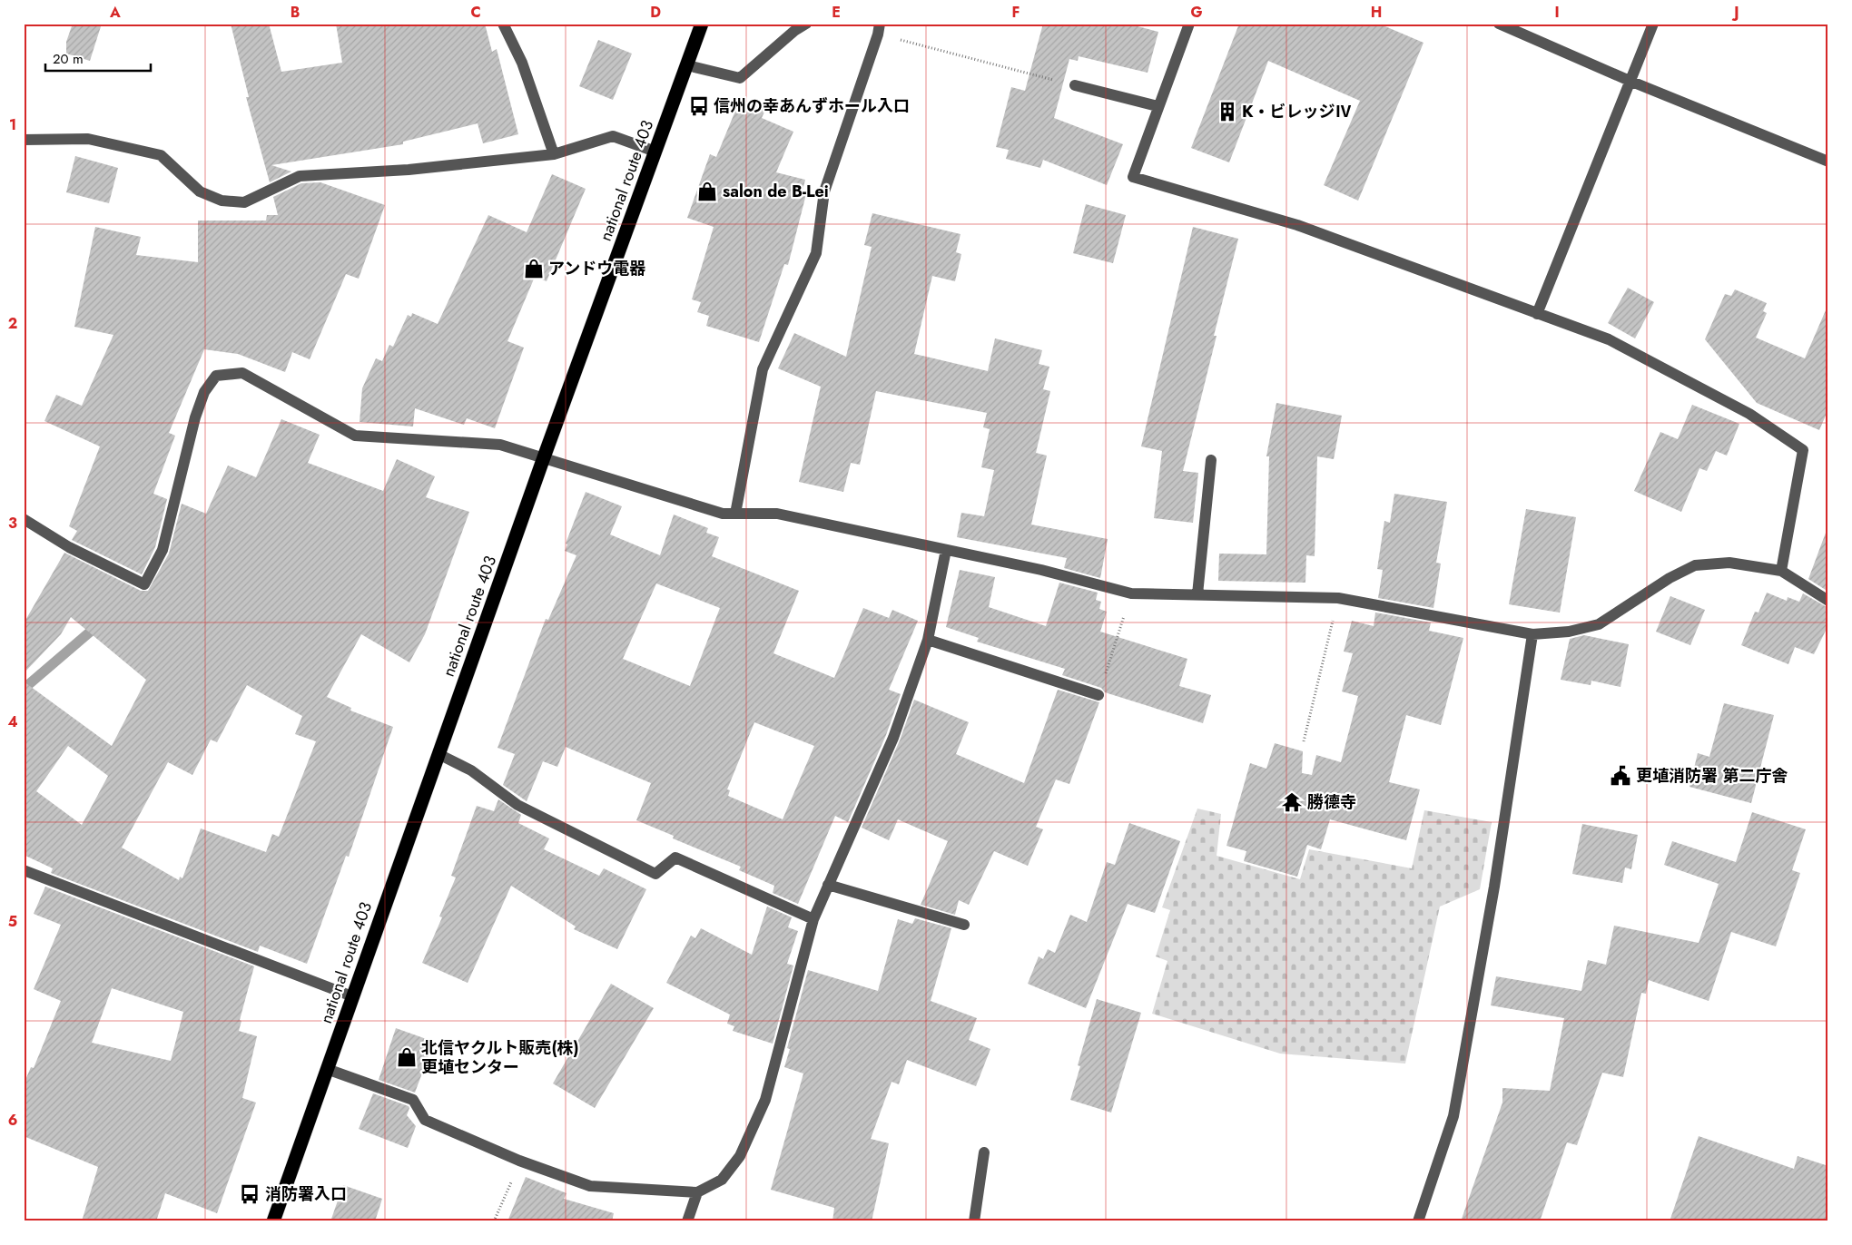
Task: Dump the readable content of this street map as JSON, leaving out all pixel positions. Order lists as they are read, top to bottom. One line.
{"streets":{"highway":["national route 403"]},"places":{"bus stop":["信州の幸あんずホール入口","消防署入口"],"building":["K・ビレッジⅣ"],"shop":["salon de B-Lei","アンドウ電器","北信ヤクルト販売(株) 更埴センター"],"public building":["更埴消防署 第二庁舎"],"temple":["勝德寺"]},"scale_bar":"20 m","grid":{"columns":["A","B","C","D","E","F","G","H","I","J"],"rows":["1","2","3","4","5","6"]}}
